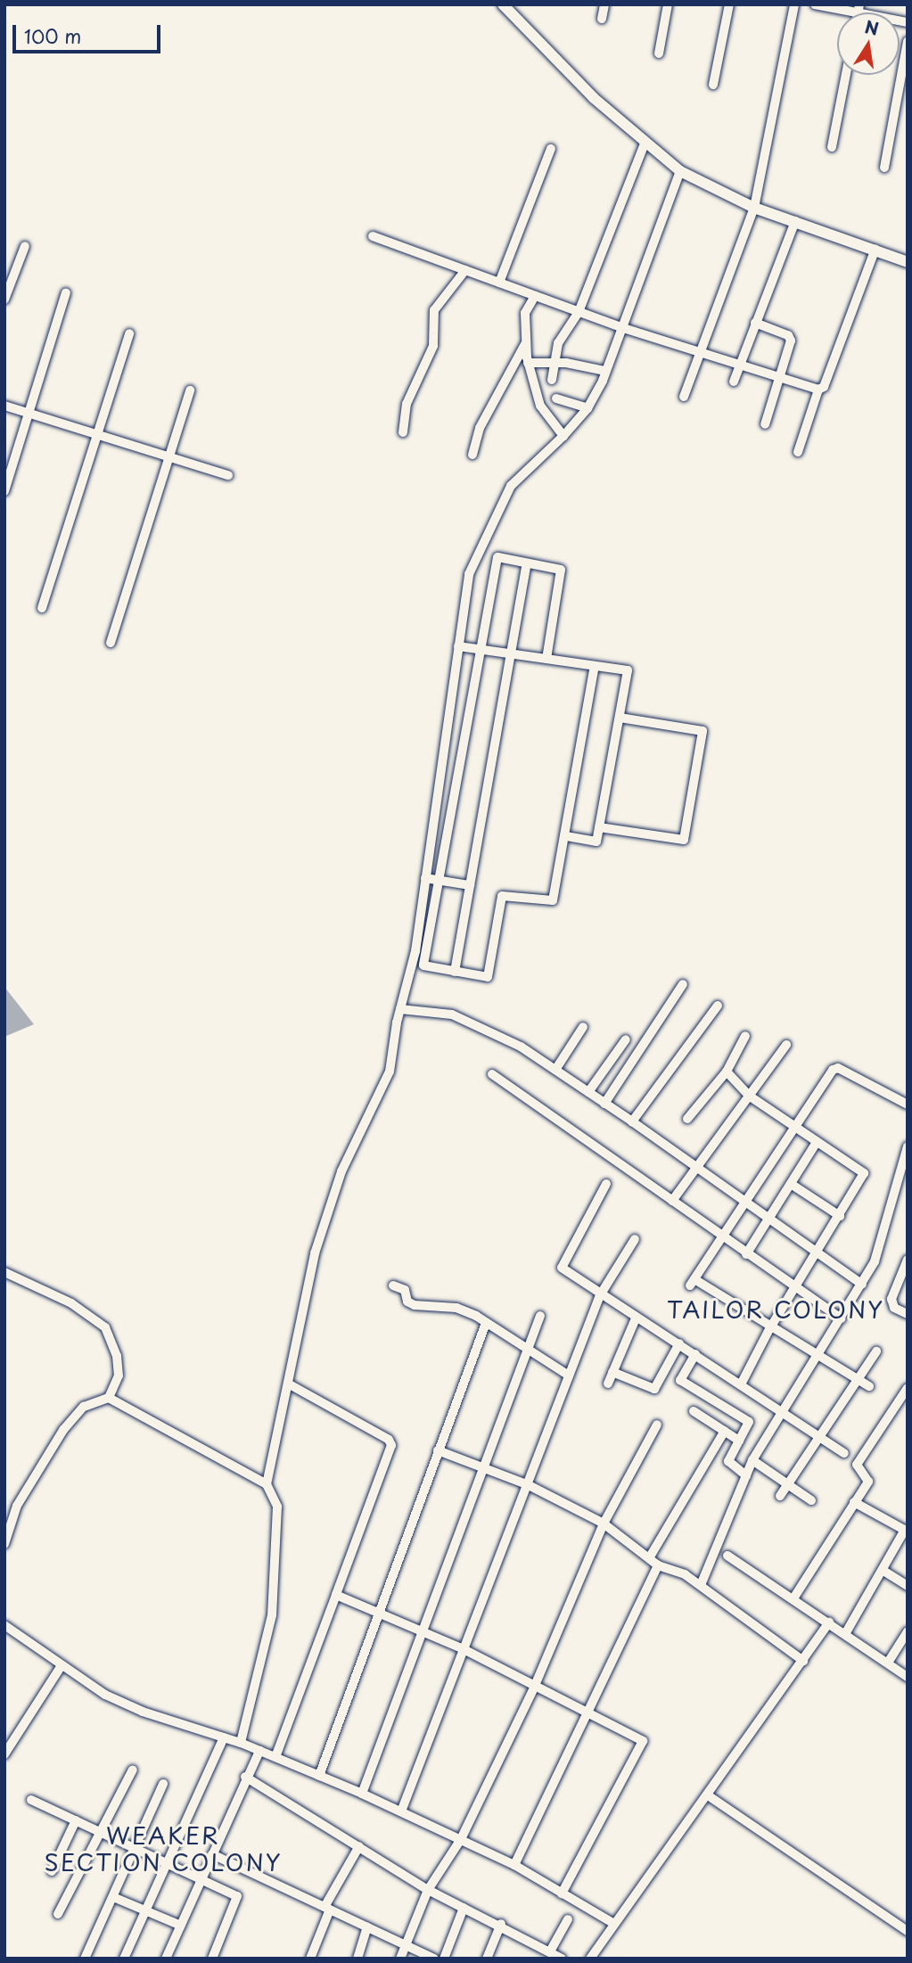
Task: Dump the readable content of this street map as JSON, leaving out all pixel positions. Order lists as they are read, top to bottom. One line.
{"districts":["TAILOR COLONY","WEAKER SECTION COLONY"],"scale_bar":"100 m","north":"top"}
